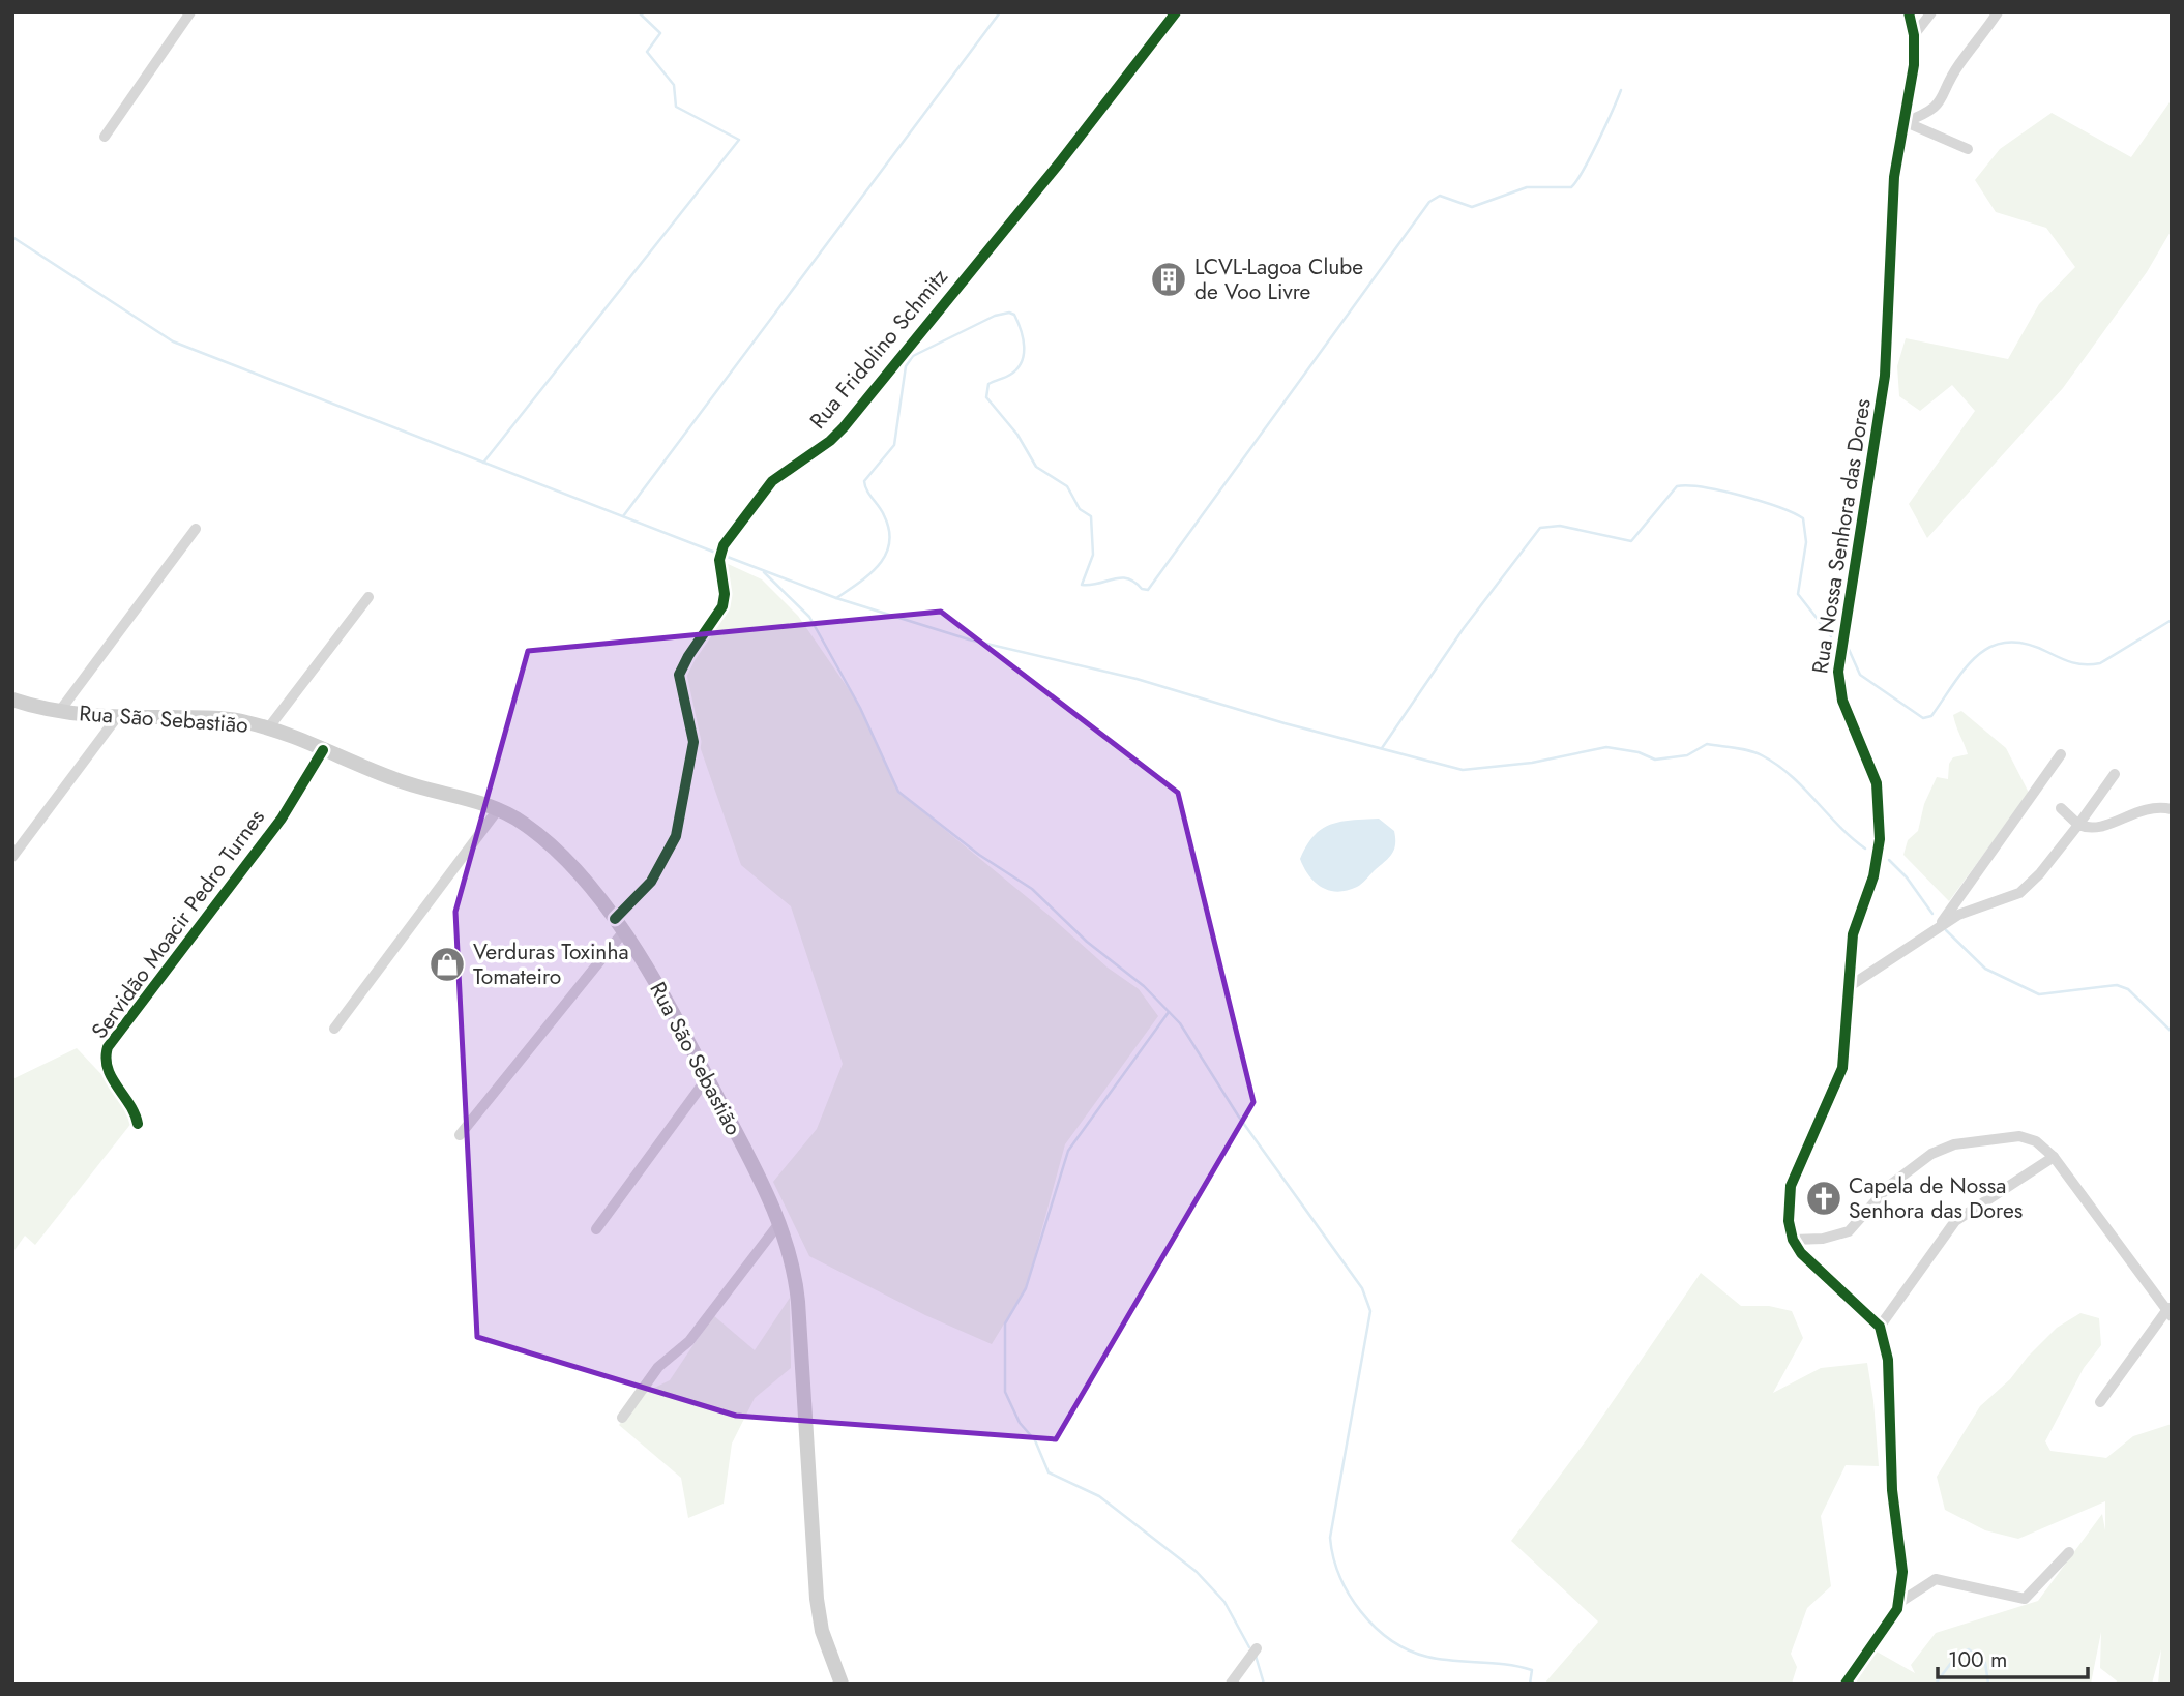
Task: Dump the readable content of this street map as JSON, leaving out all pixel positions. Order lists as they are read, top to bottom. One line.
{"streets":{"main road":["Rua São Sebastião"],"street":["Rua Fridolino Schmitz","Rua Nossa Senhora das Dores","Servidão Moacir Pedro Turnes"]},"crossings":[["Rua Fridolino Schmitz","Rua São Sebastião"],["Rua São Sebastião","Servidão Moacir Pedro Turnes"]],"places":{"building":["LCVL-Lagoa Clube de Voo Livre"],"shop":["Verduras Toxinha Tomateiro"],"church":["Capela de Nossa Senhora das Dores"]},"scale_bar":"100 m"}
